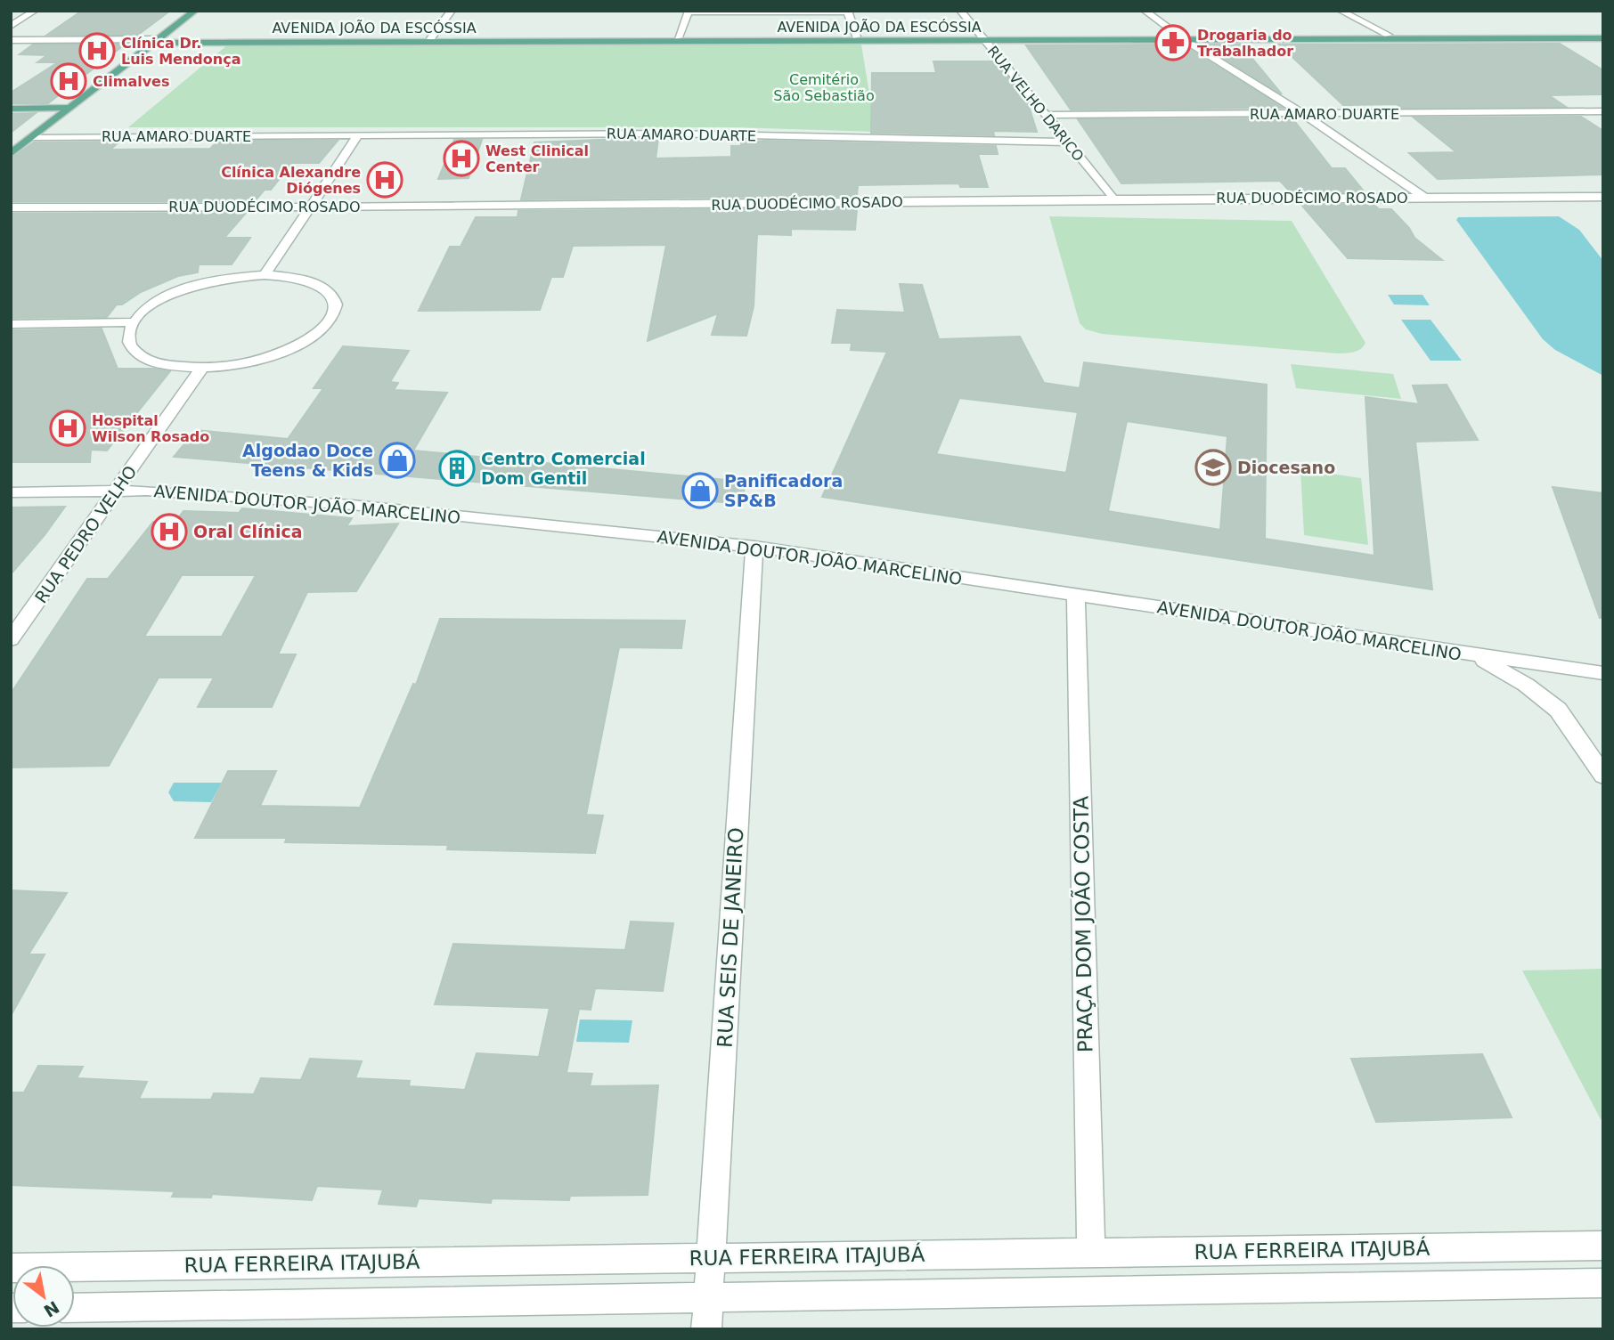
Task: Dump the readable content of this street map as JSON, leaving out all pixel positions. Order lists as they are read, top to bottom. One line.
{"streets":{"main road":["AVENIDA JOÃO DA ESCÓSSIA"],"street":["RUA VELHO DARICO","RUA AMARO DUARTE","RUA DUODÉCIMO ROSADO","AVENIDA DOUTOR JOÃO MARCELINO","RUA PEDRO VELHO","PRAÇA DOM JOÃO COSTA","RUA SEIS DE JANEIRO","RUA FERREIRA ITAJUBÁ"]},"crossings":[["AVENIDA JOÃO DA ESCÓSSIA","RUA VELHO DARICO"],["RUA VELHO DARICO","RUA AMARO DUARTE"],["RUA VELHO DARICO","RUA DUODÉCIMO ROSADO"],["AVENIDA DOUTOR JOÃO MARCELINO","RUA PEDRO VELHO"],["AVENIDA DOUTOR JOÃO MARCELINO","PRAÇA DOM JOÃO COSTA"],["AVENIDA DOUTOR JOÃO MARCELINO","RUA SEIS DE JANEIRO"],["PRAÇA DOM JOÃO COSTA","RUA FERREIRA ITAJUBÁ"],["RUA SEIS DE JANEIRO","RUA FERREIRA ITAJUBÁ"]],"parks":["Cemitério São Sebastião"],"places":{"pharmacy":["Drogaria do Trabalhador"],"hospital":["Clínica Dr. Luis Mendonça","Climalves","West Clinical Center","Clínica Alexandre Diógenes","Hospital Wilson Rosado","Oral Clínica"],"shop":["Algodao Doce Teens & Kids","Panificadora SP&B"],"school or university":["Diocesano"],"building":["Centro Comercial Dom Gentil"]},"north":"bottom right"}
